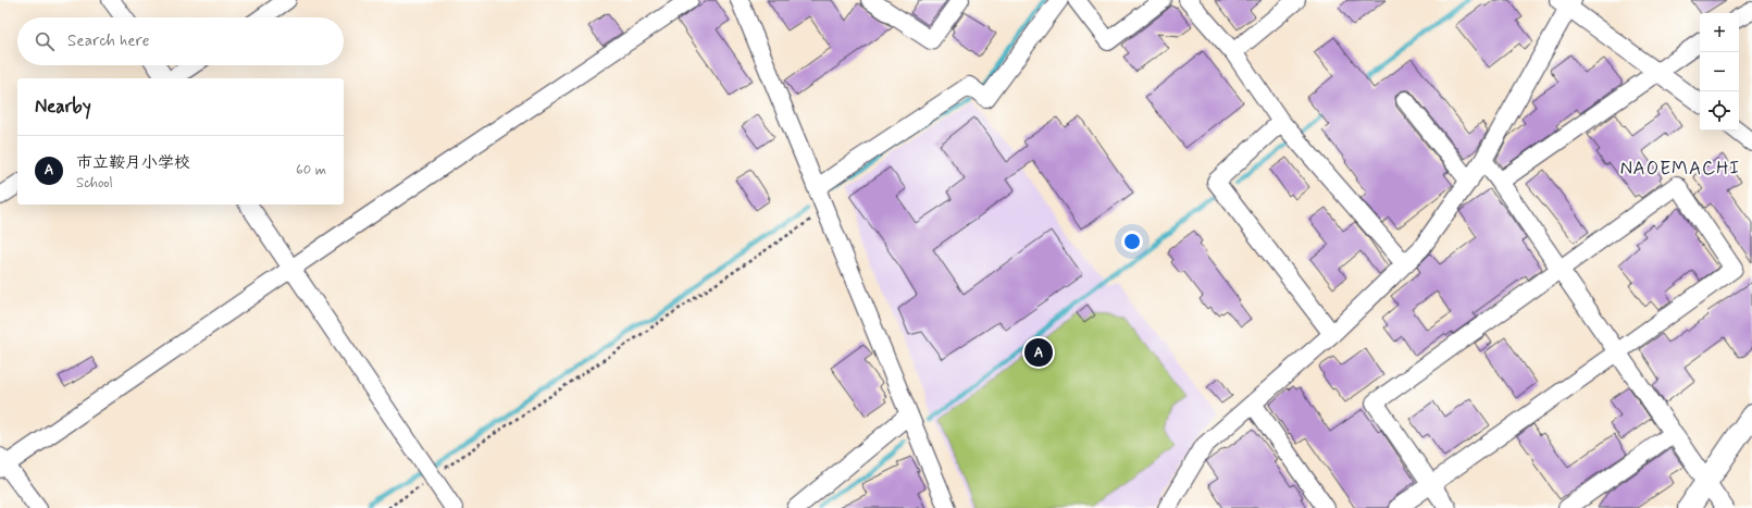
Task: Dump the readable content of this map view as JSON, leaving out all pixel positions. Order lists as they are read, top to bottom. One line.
{"districts":["NAOEMACHI"],"page":{"map_buttons":["+","−"],"search":"Search here","heading":"Nearby","list":[{"mark":"A","name":"市立鞍月小学校","note":"School","value":"60 m"}],"pins":"A"}}
